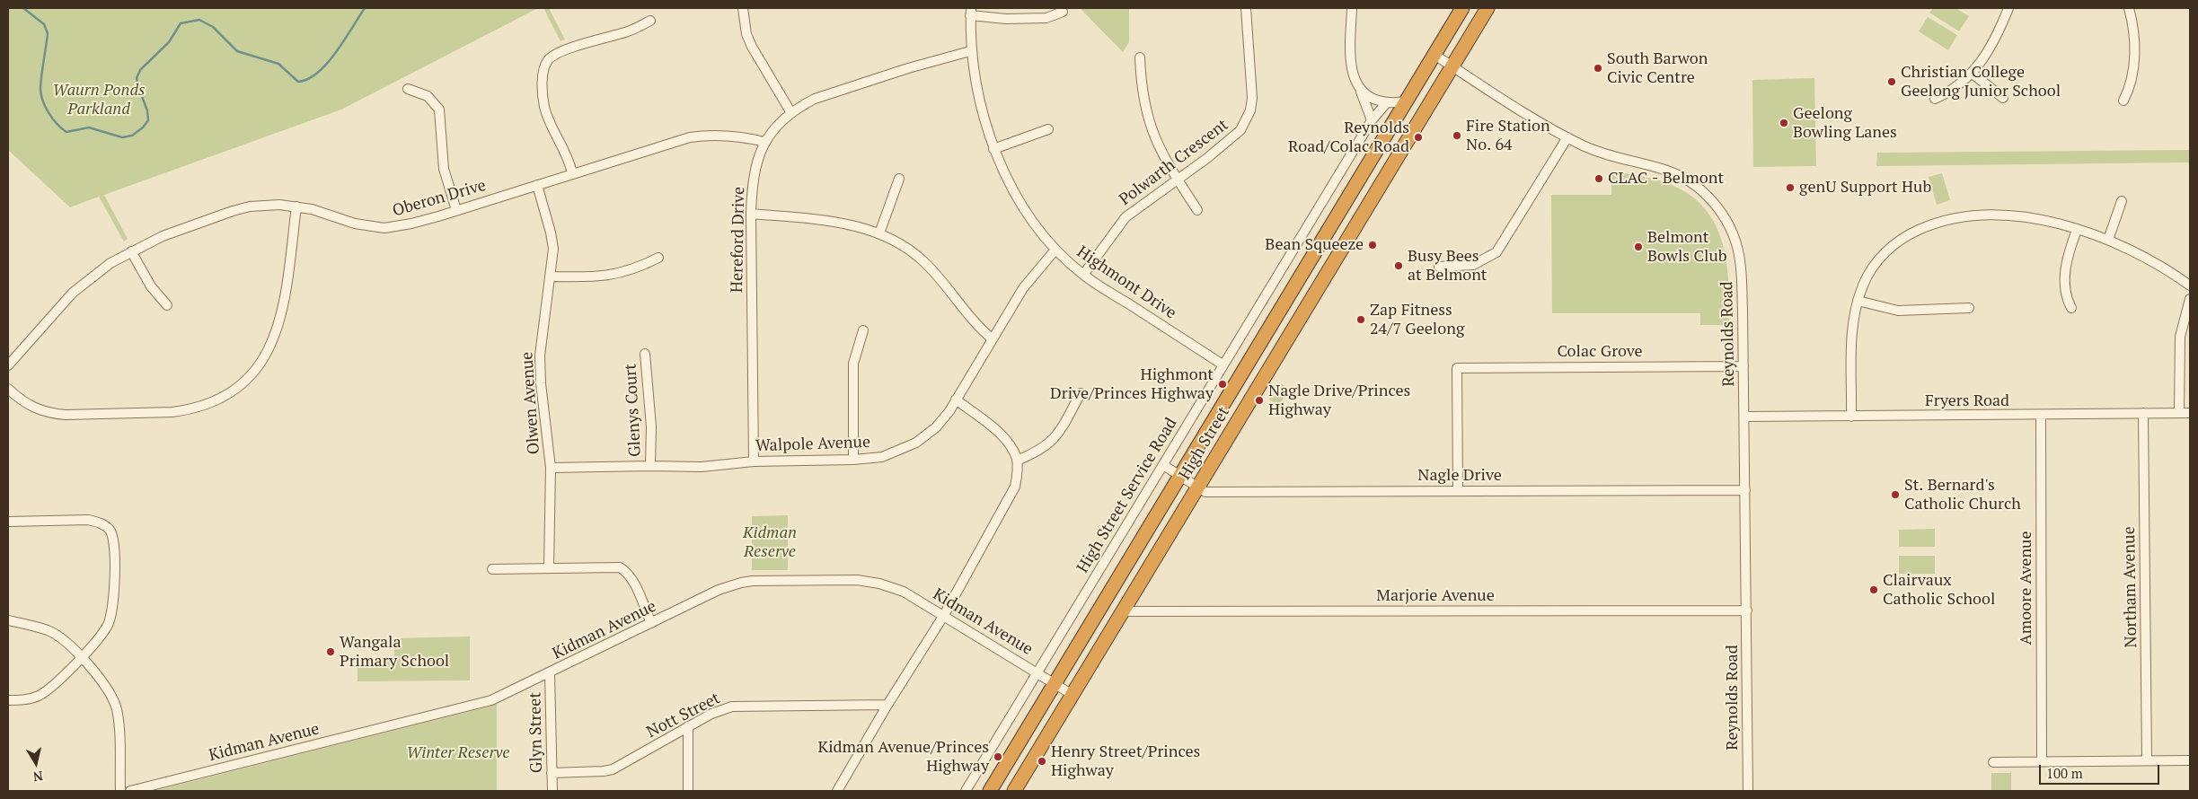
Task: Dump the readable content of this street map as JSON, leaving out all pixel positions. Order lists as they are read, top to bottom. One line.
{"streets":{"highway":["High Street"],"street":["Polwarth Crescent","Oberon Drive","Hereford Drive","Highmont Drive","Reynolds Road","Colac Grove","Fryers Road","Olwen Avenue","Glenys Court","Walpole Avenue","Nagle Drive","High Street Service Road","Northam Avenue","Amoore Avenue","Marjorie Avenue","Kidman Avenue","Nott Street","Glyn Street"]},"crossings":[["Polwarth Crescent","Highmont Drive"],["Oberon Drive","Hereford Drive"],["Oberon Drive","Olwen Avenue"],["Hereford Drive","Highmont Drive"],["Hereford Drive","Walpole Avenue"],["Highmont Drive","Walpole Avenue"],["Highmont Drive","High Street Service Road"],["Reynolds Road","Colac Grove"],["Reynolds Road","Fryers Road"],["Reynolds Road","High Street"],["Reynolds Road","Nagle Drive"],["Reynolds Road","Marjorie Avenue"],["Colac Grove","Nagle Drive"],["Fryers Road","Northam Avenue"],["Fryers Road","Amoore Avenue"],["Olwen Avenue","Walpole Avenue"],["Glenys Court","Walpole Avenue"],["High Street","Nagle Drive"],["High Street","High Street Service Road"],["High Street","Marjorie Avenue"],["High Street","Kidman Avenue"],["High Street Service Road","Kidman Avenue"],["Kidman Avenue","Glyn Street"],["Nott Street","Glyn Street"]],"parks":["Waurn Ponds Parkland","Kidman Reserve","Winter Reserve"],"places":["South Barwon Civic Centre","Christian College Geelong Junior School","Geelong Bowling Lanes","Fire Station No. 64","Reynolds Road/Colac Road","CLAC - Belmont","genU Support Hub","Bean Squeeze","Belmont Bowls Club","Busy Bees at Belmont","Zap Fitness 24/7 Geelong","Highmont Drive/Princes Highway","Nagle Drive/Princes Highway","St. Bernard's Catholic Church","Clairvaux Catholic School","Wangala Primary School","Kidman Avenue/Princes Highway","Henry Street/Princes Highway"],"scale_bar":"100 m","north":"bottom"}
